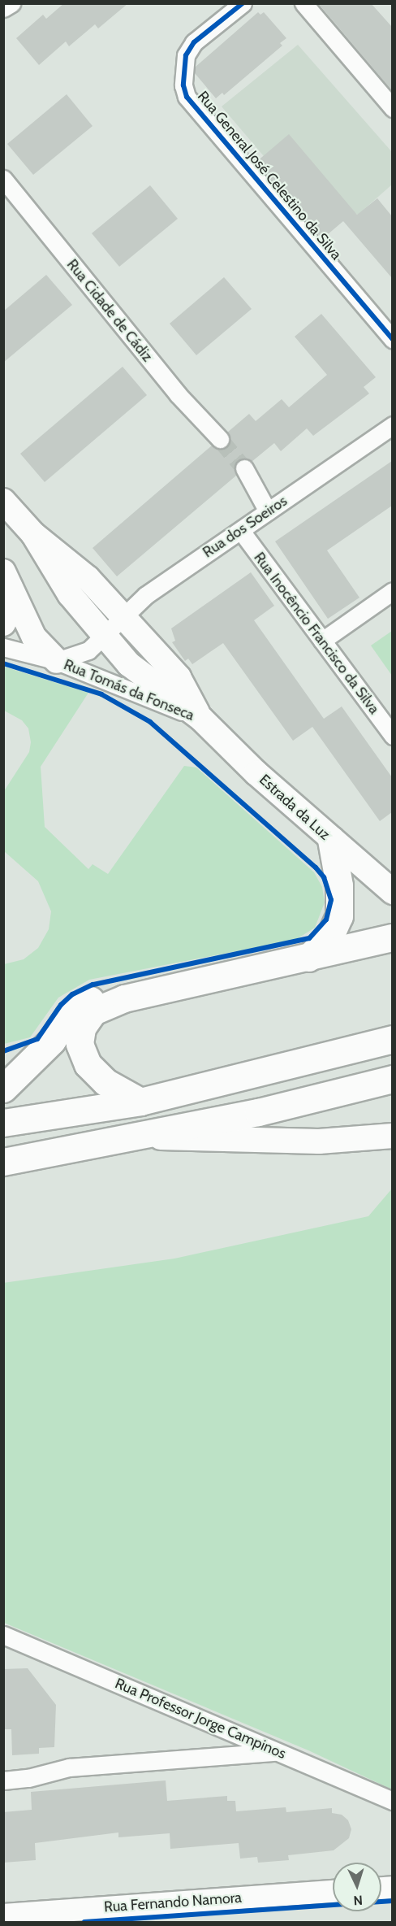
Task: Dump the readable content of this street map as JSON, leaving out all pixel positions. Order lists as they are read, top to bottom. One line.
{"streets":{"main road":["Estrada da Luz"],"street":["Rua General José Celestino da Silva","Rua Cidade de Cádiz","Rua dos Soeiros","Rua Inocêncio Francisco da Silva","Rua Tomás da Fonseca","Rua Professor Jorge Campinos","Rua Fernando Namora"]},"crossings":[["Rua dos Soeiros","Rua Inocêncio Francisco da Silva"],["Rua dos Soeiros","Rua Tomás da Fonseca"],["Rua dos Soeiros","Estrada da Luz"],["Rua Tomás da Fonseca","Estrada da Luz"]],"north":"bottom"}
